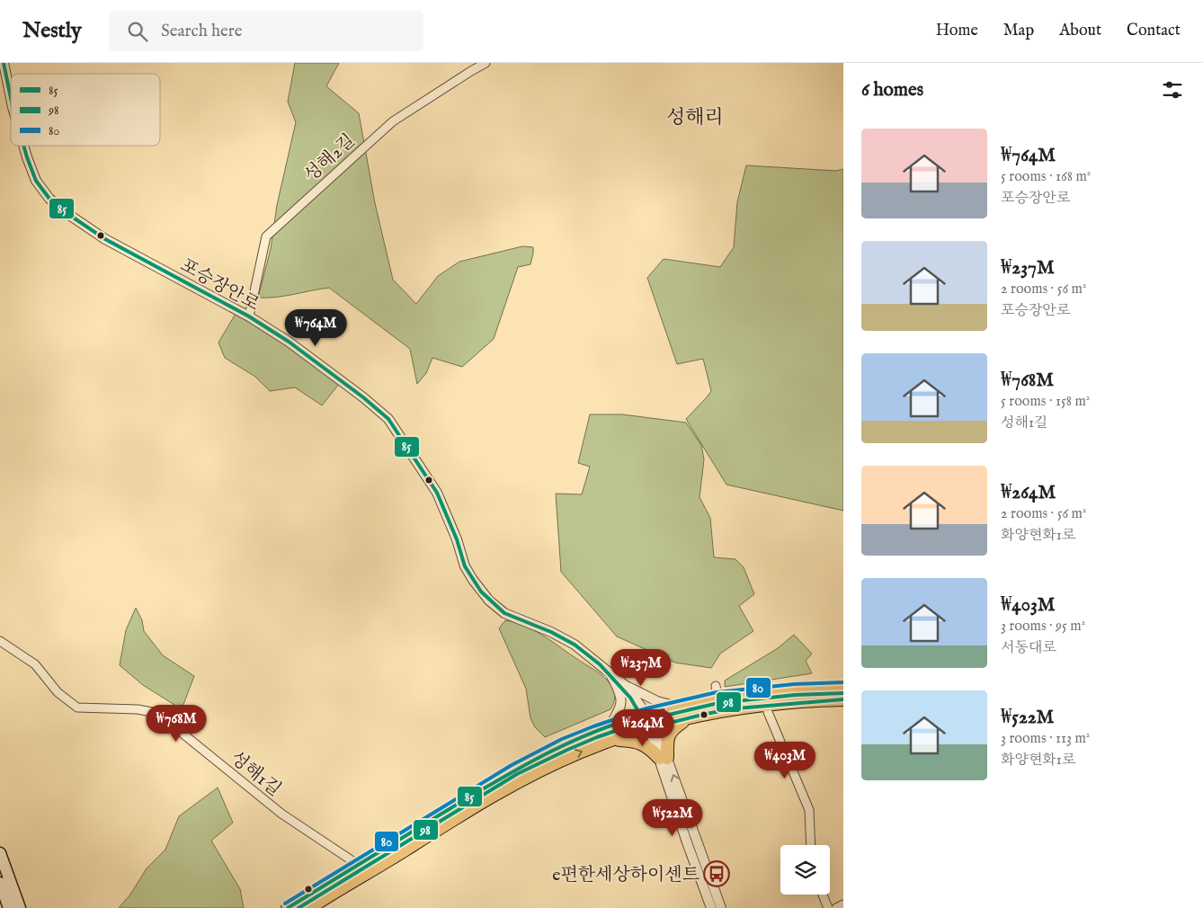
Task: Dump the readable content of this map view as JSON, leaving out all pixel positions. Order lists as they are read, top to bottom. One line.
{"streets":{"street":["성해2길","포승장안로","성해1길"]},"crossings":[["성해2길","포승장안로"]],"districts":["성해리"],"places":{"bus stop":["e편한세상하이센트"]},"lines":["transit line 85","transit line 80","transit line 98"],"legend":["85","98","80"],"page":{"header":"Nestly","search":"Search here","nav":["Home","Map","About","Contact"],"heading":"6 homes","list":[{"name":"₩764M","note":"5 rooms · 168 m² · 포승장안로"},{"name":"₩237M","note":"2 rooms · 56 m² · 포승장안로"},{"name":"₩768M","note":"5 rooms · 158 m² · 성해1길"},{"name":"₩264M","note":"2 rooms · 56 m² · 화양현화1로"},{"name":"₩403M","note":"3 rooms · 95 m² · 서동대로"},{"name":"₩522M","note":"3 rooms · 113 m² · 화양현화1로"}],"price":["₩764M","₩237M","₩768M","₩264M","₩403M","₩522M"]}}
